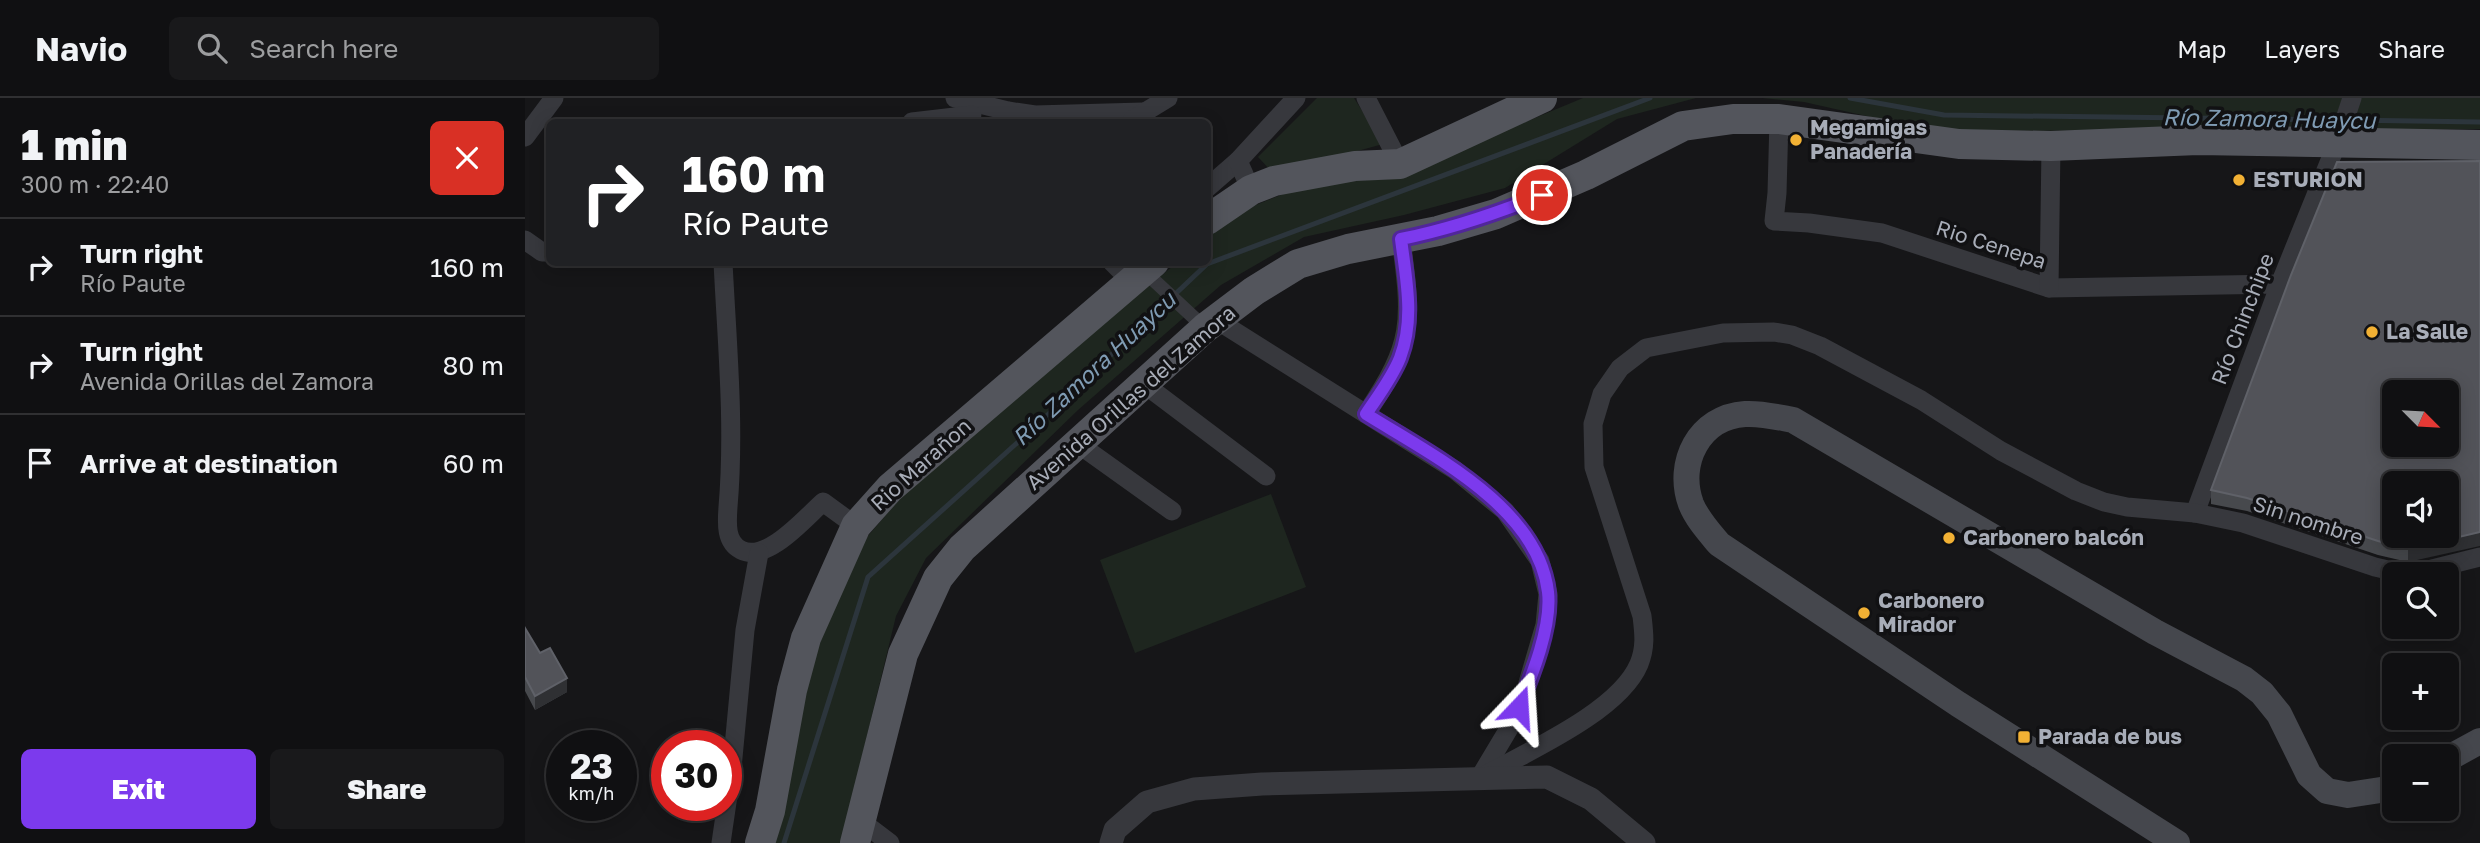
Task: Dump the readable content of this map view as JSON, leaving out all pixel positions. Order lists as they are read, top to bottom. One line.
{"streets":{"main road":["Avenida Orillas del Zamora","Rio Marañon"],"street":["Rio Cenepa","Río Chinchipe","Sin nombre"]},"crossings":[["Rio Cenepa","Río Chinchipe"],["Rio Cenepa","Avenida Orillas del Zamora"],["Río Chinchipe","Avenida Orillas del Zamora"],["Río Chinchipe","Sin nombre"]],"water":["Río Zamora Huaycu"],"places":{"other":["Megamigas Panadería","ESTURION","La Salle","Carbonero balcón","Carbonero Mirador"],"transit":["Parada de bus"]},"north":"bottom right","page":{"header":"Navio","search":"Search here","nav":["Map","Layers","Share"],"heading":["1 min","300 m · 22:40"],"turn":["160 m","Río Paute"],"list":[{"name":"Turn right","note":"Río Paute","value":"160 m"},{"name":"Turn right","note":"Avenida Orillas del Zamora","value":"80 m"},{"name":"Arrive at destination","value":"60 m"}],"map_buttons":["+","−"],"speed":"23 km/h","limit":"30","buttons":["Exit","Share"]}}
